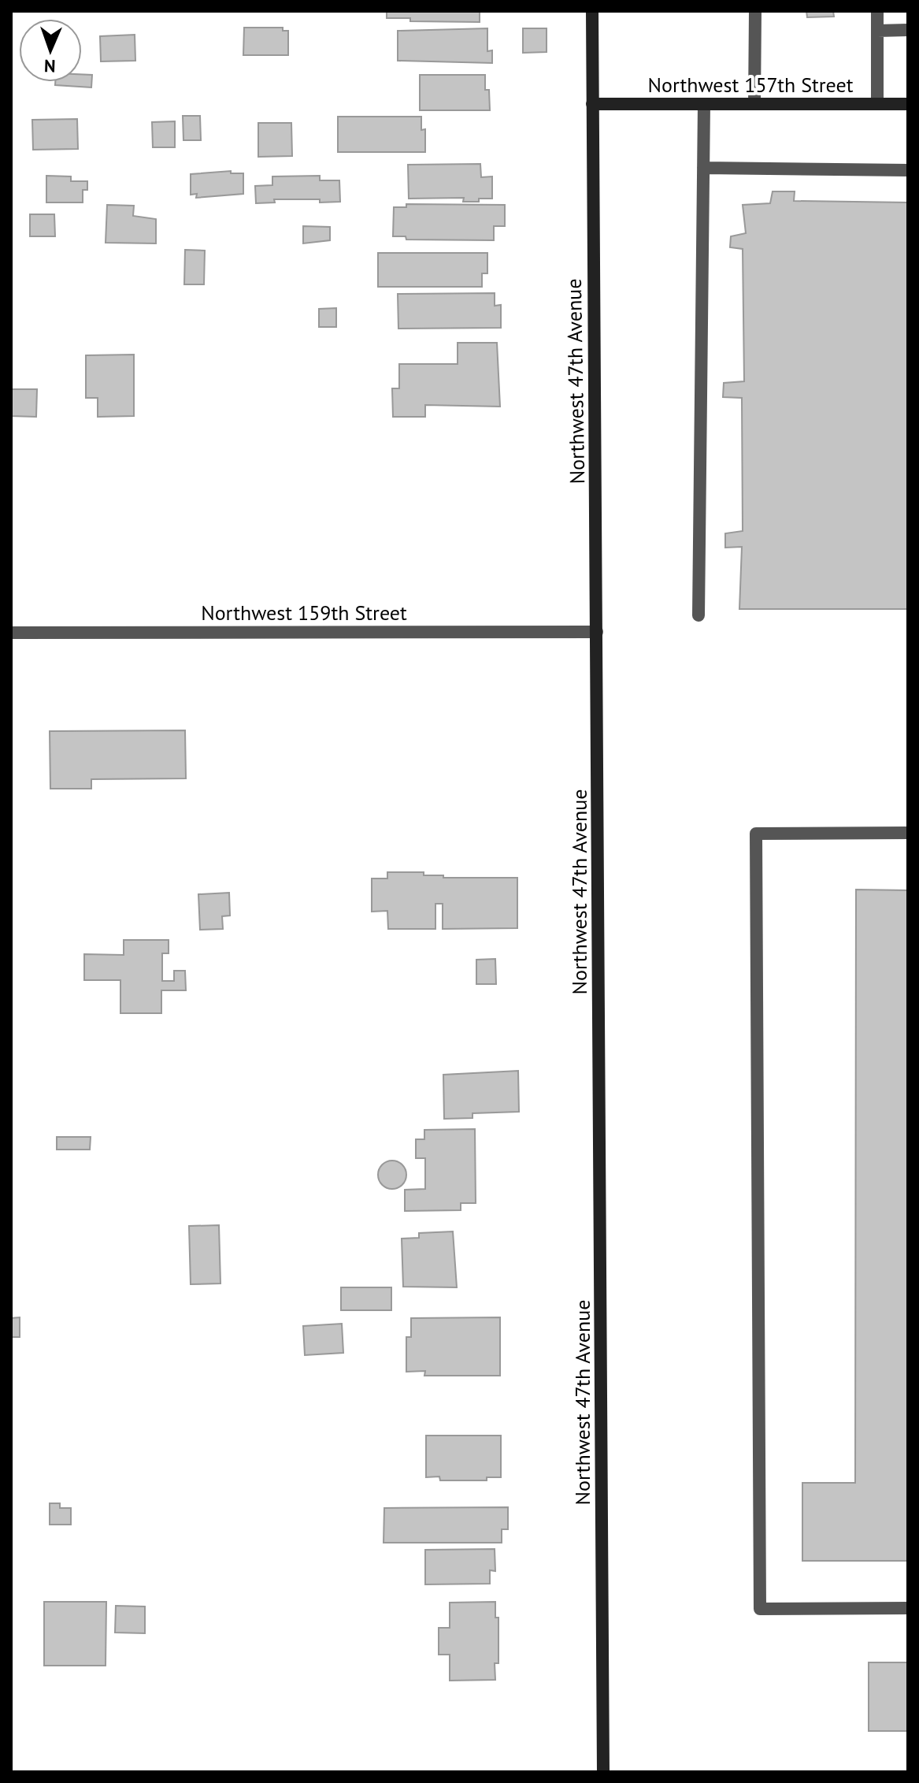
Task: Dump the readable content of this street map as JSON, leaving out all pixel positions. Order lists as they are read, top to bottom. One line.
{"streets":{"street":["Northwest 157th Street","Northwest 47th Avenue","Northwest 159th Street"]},"crossings":[["Northwest 157th Street","Northwest 47th Avenue"],["Northwest 47th Avenue","Northwest 159th Street"]],"north":"bottom"}
